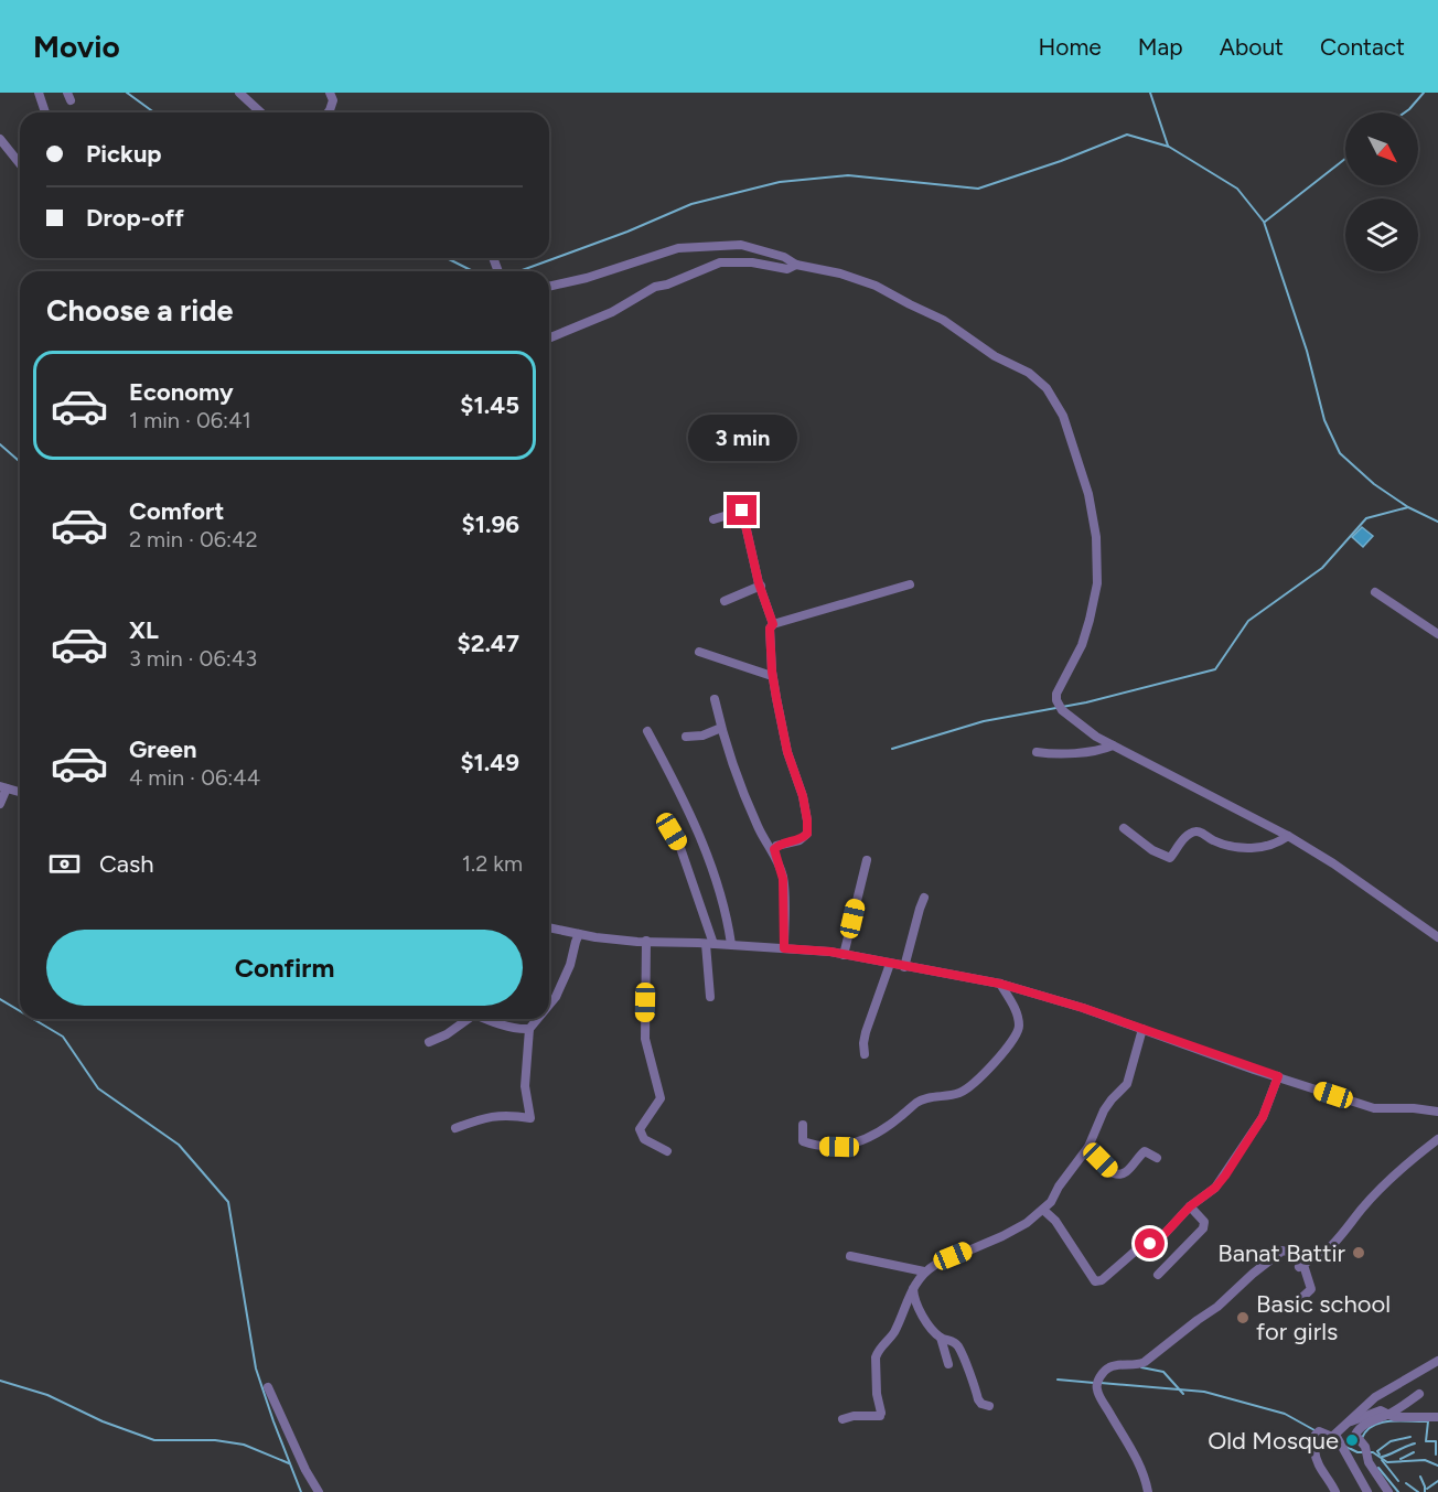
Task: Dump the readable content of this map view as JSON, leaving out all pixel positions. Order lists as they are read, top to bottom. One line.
{"places":["Banat Battir","Basic school for girls","Old Mosque"],"north":"bottom right","page":{"header":"Movio","nav":["Home","Map","About","Contact"],"banner":["Pickup","Drop-off"],"heading":"Choose a ride","list":[{"name":"Economy","note":"1 min · 06:41","value":"$1.45"},{"name":"Comfort","note":"2 min · 06:42","value":"$1.96"},{"name":"XL","note":"3 min · 06:43","value":"$2.47"},{"name":"Green","note":"4 min · 06:44","value":"$1.49"}],"bubble":"3 min","pay":["Cash","1.2 km"],"buttons":"Confirm"}}
